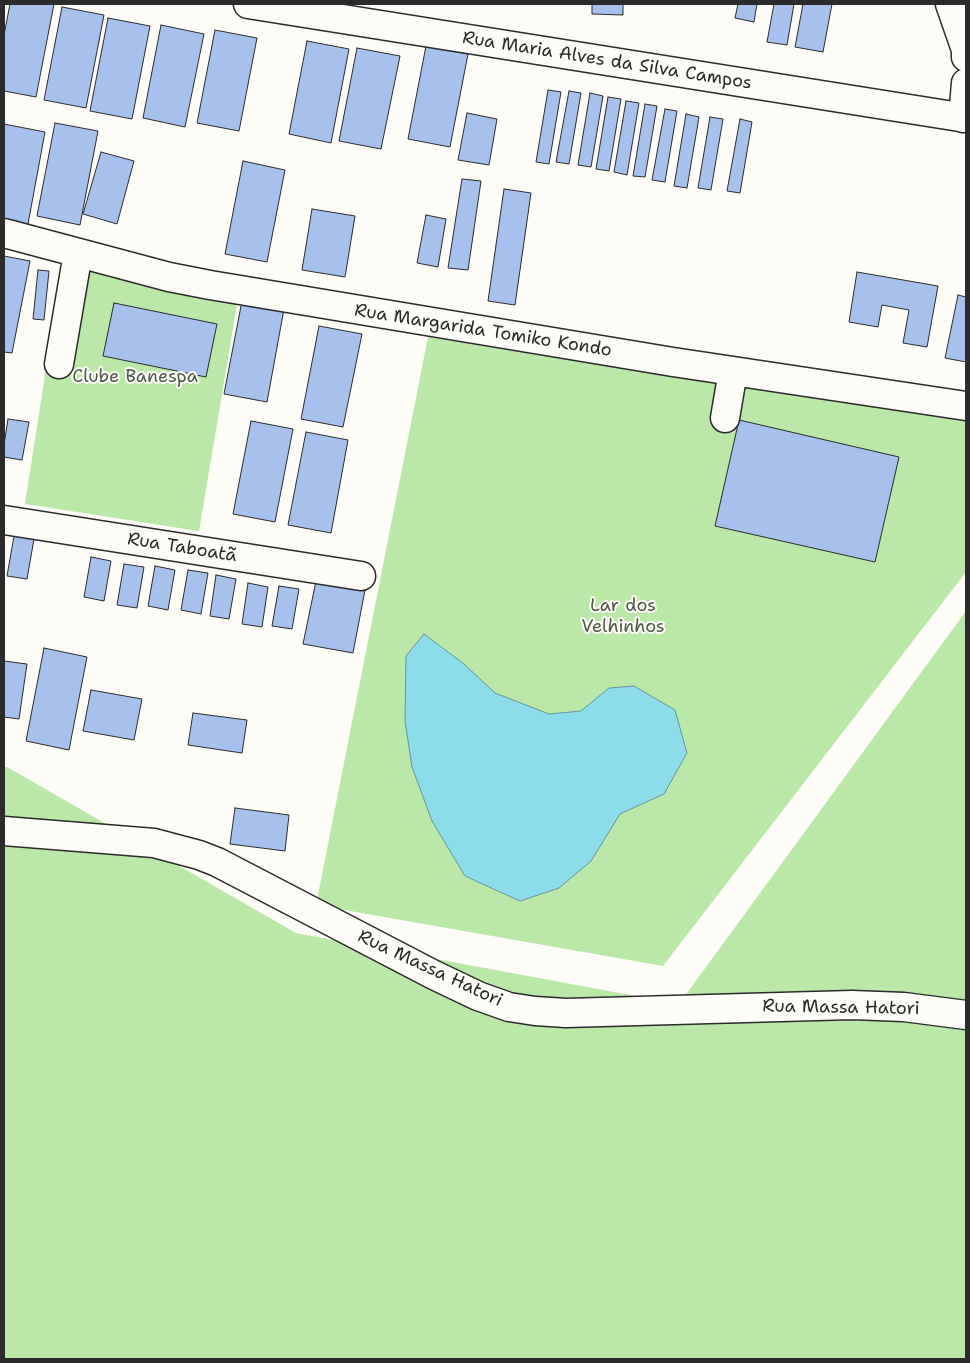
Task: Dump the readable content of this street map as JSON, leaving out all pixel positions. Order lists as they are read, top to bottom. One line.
{"streets":{"street":["Rua Maria Alves da Silva Campos","Rua Margarida Tomiko Kondo","Rua Taboatã","Rua Massa Hatori"]},"parks":["Clube Banespa","Lar dos Velhinhos"]}
